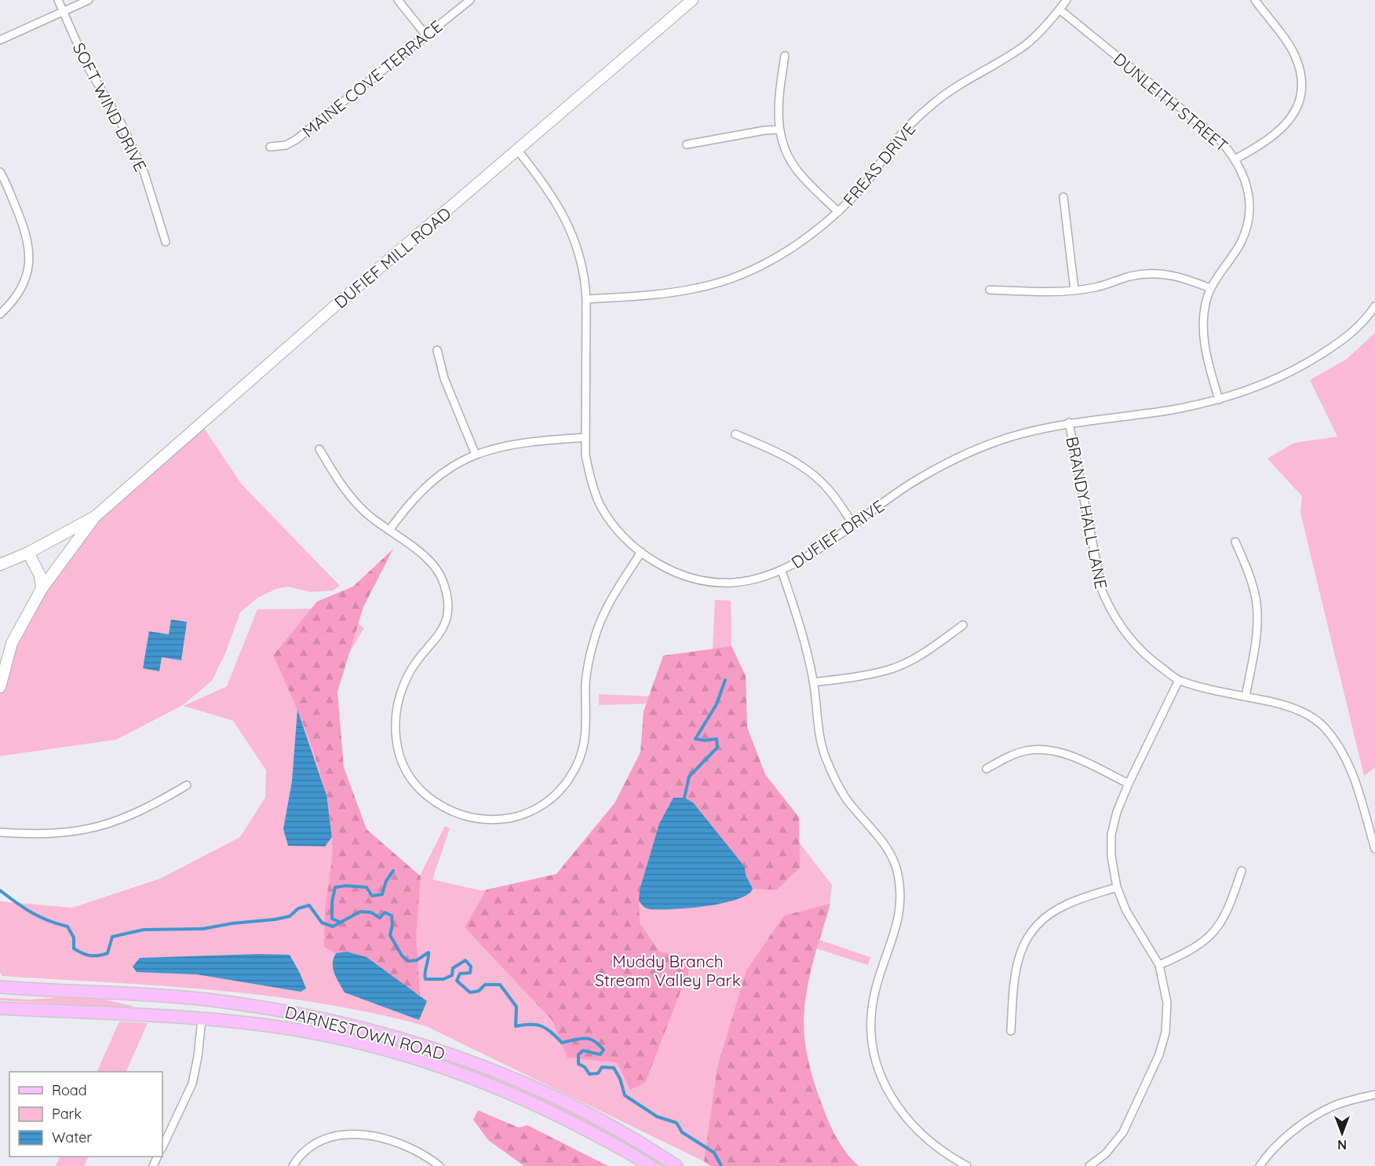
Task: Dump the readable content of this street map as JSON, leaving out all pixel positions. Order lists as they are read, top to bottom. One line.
{"streets":{"main road":["DUFIEF MILL ROAD","DARNESTOWN ROAD"],"street":["MAINE COVE TERRACE","DUNLEITH STREET","SOFT WIND DRIVE","FREAS DRIVE","BRANDY HALL LANE","DUFIEF DRIVE"]},"crossings":[["DUNLEITH STREET","FREAS DRIVE"],["DUNLEITH STREET","DUFIEF DRIVE"],["FREAS DRIVE","DUFIEF DRIVE"],["DUFIEF MILL ROAD","DUFIEF DRIVE"],["BRANDY HALL LANE","DUFIEF DRIVE"]],"parks":["Muddy Branch Stream Valley Park"],"legend":["Road","Park","Water"],"north":"bottom"}
